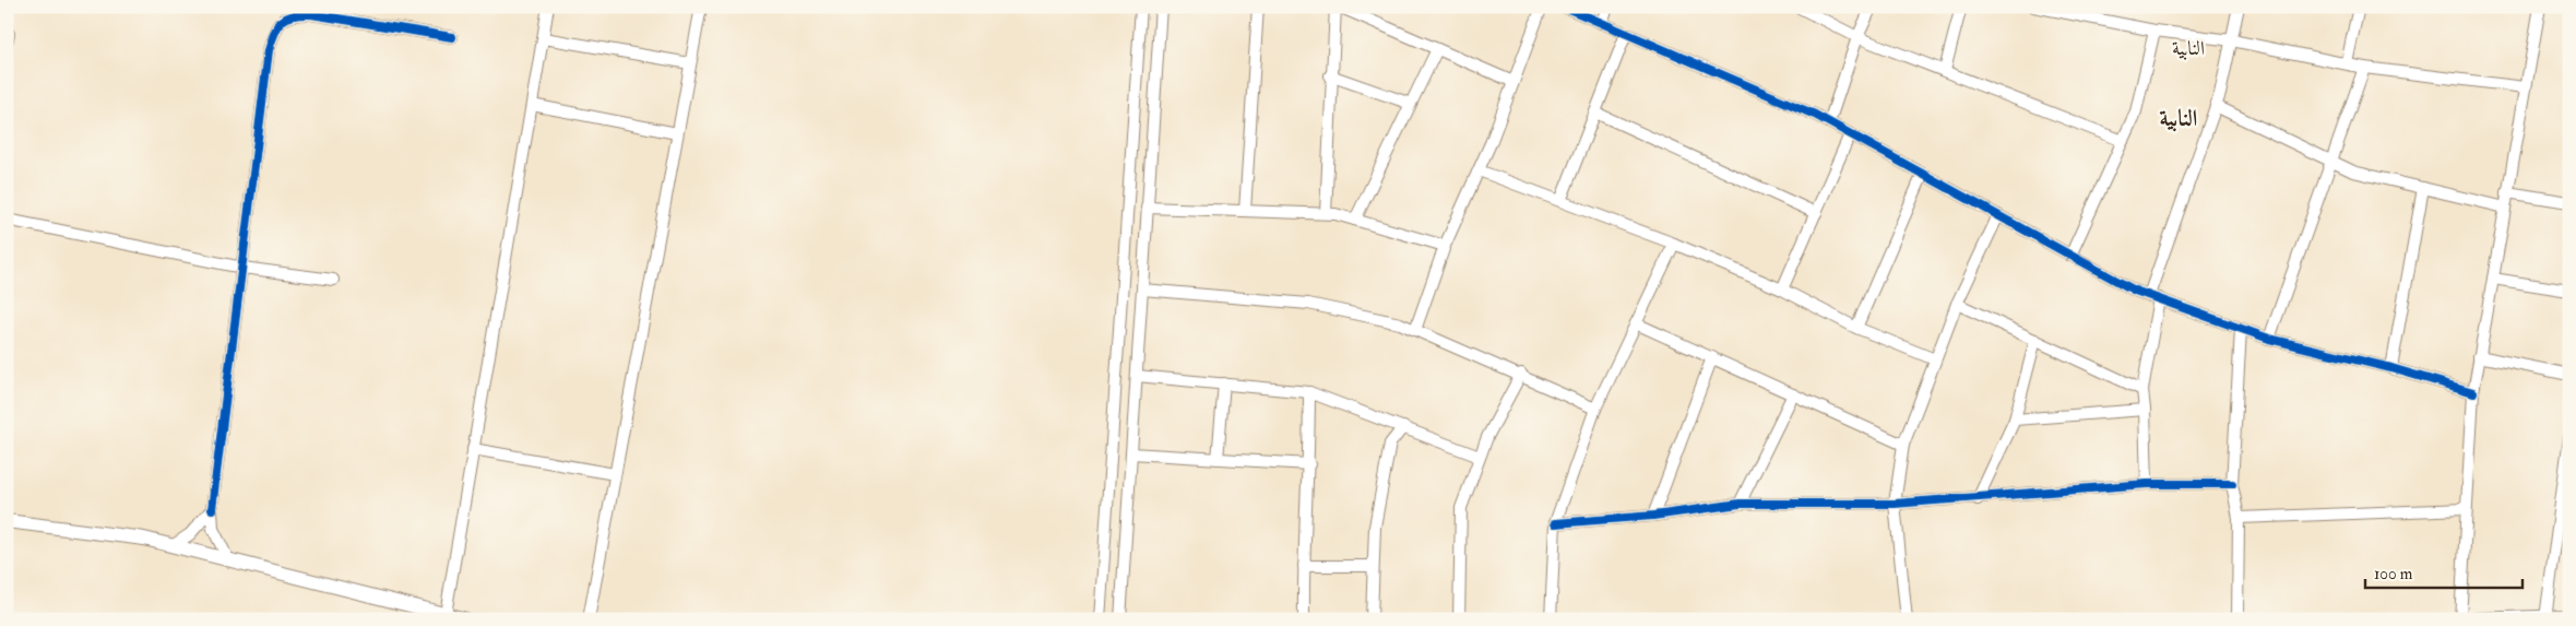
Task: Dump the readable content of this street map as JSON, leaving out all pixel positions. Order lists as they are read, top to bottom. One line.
{"districts":["النابية","النابية"],"scale_bar":"100 m"}
